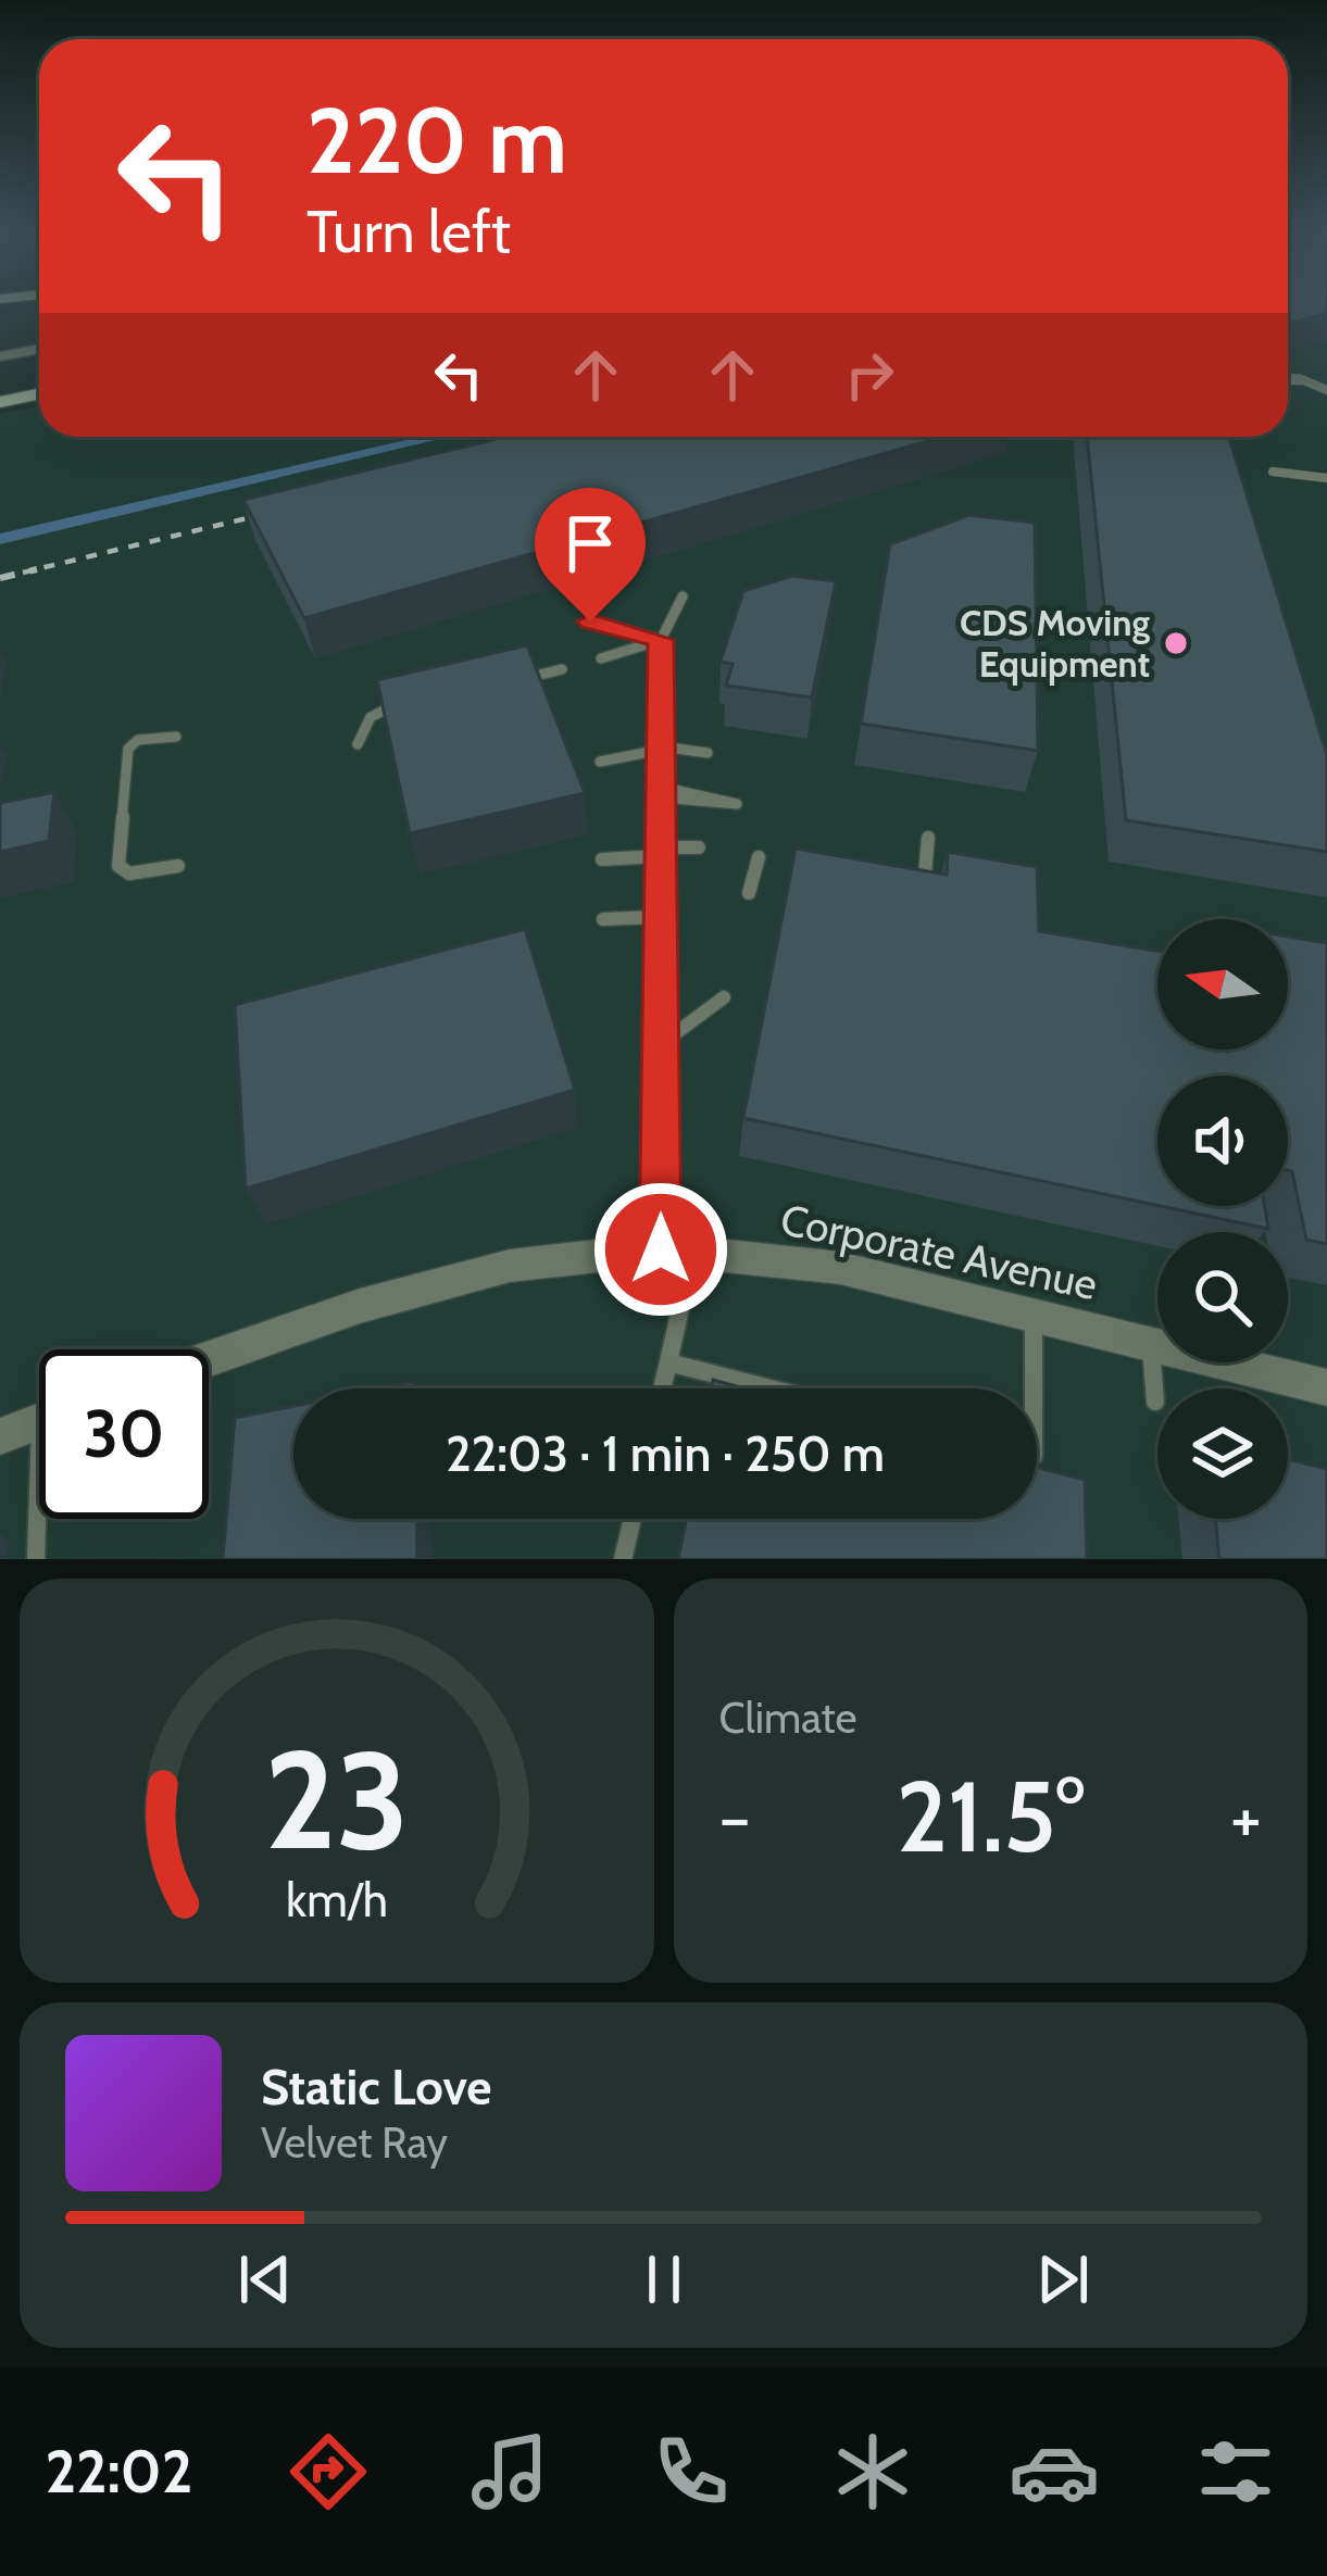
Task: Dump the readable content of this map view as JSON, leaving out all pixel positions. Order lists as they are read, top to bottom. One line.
{"streets":{"street":["Corporate Avenue"]},"places":["CDS Moving Equipment"],"north":"left","page":{"turn":["220 m","Turn left"],"limit":"30","trip":"22:03 · 1 min · 250 m","tile":"Climate","heat":["−","21.5°","+"],"song":["Static Love","Velvet Ray"],"tabs":"22:02","gauge":["23","km/h"]}}
